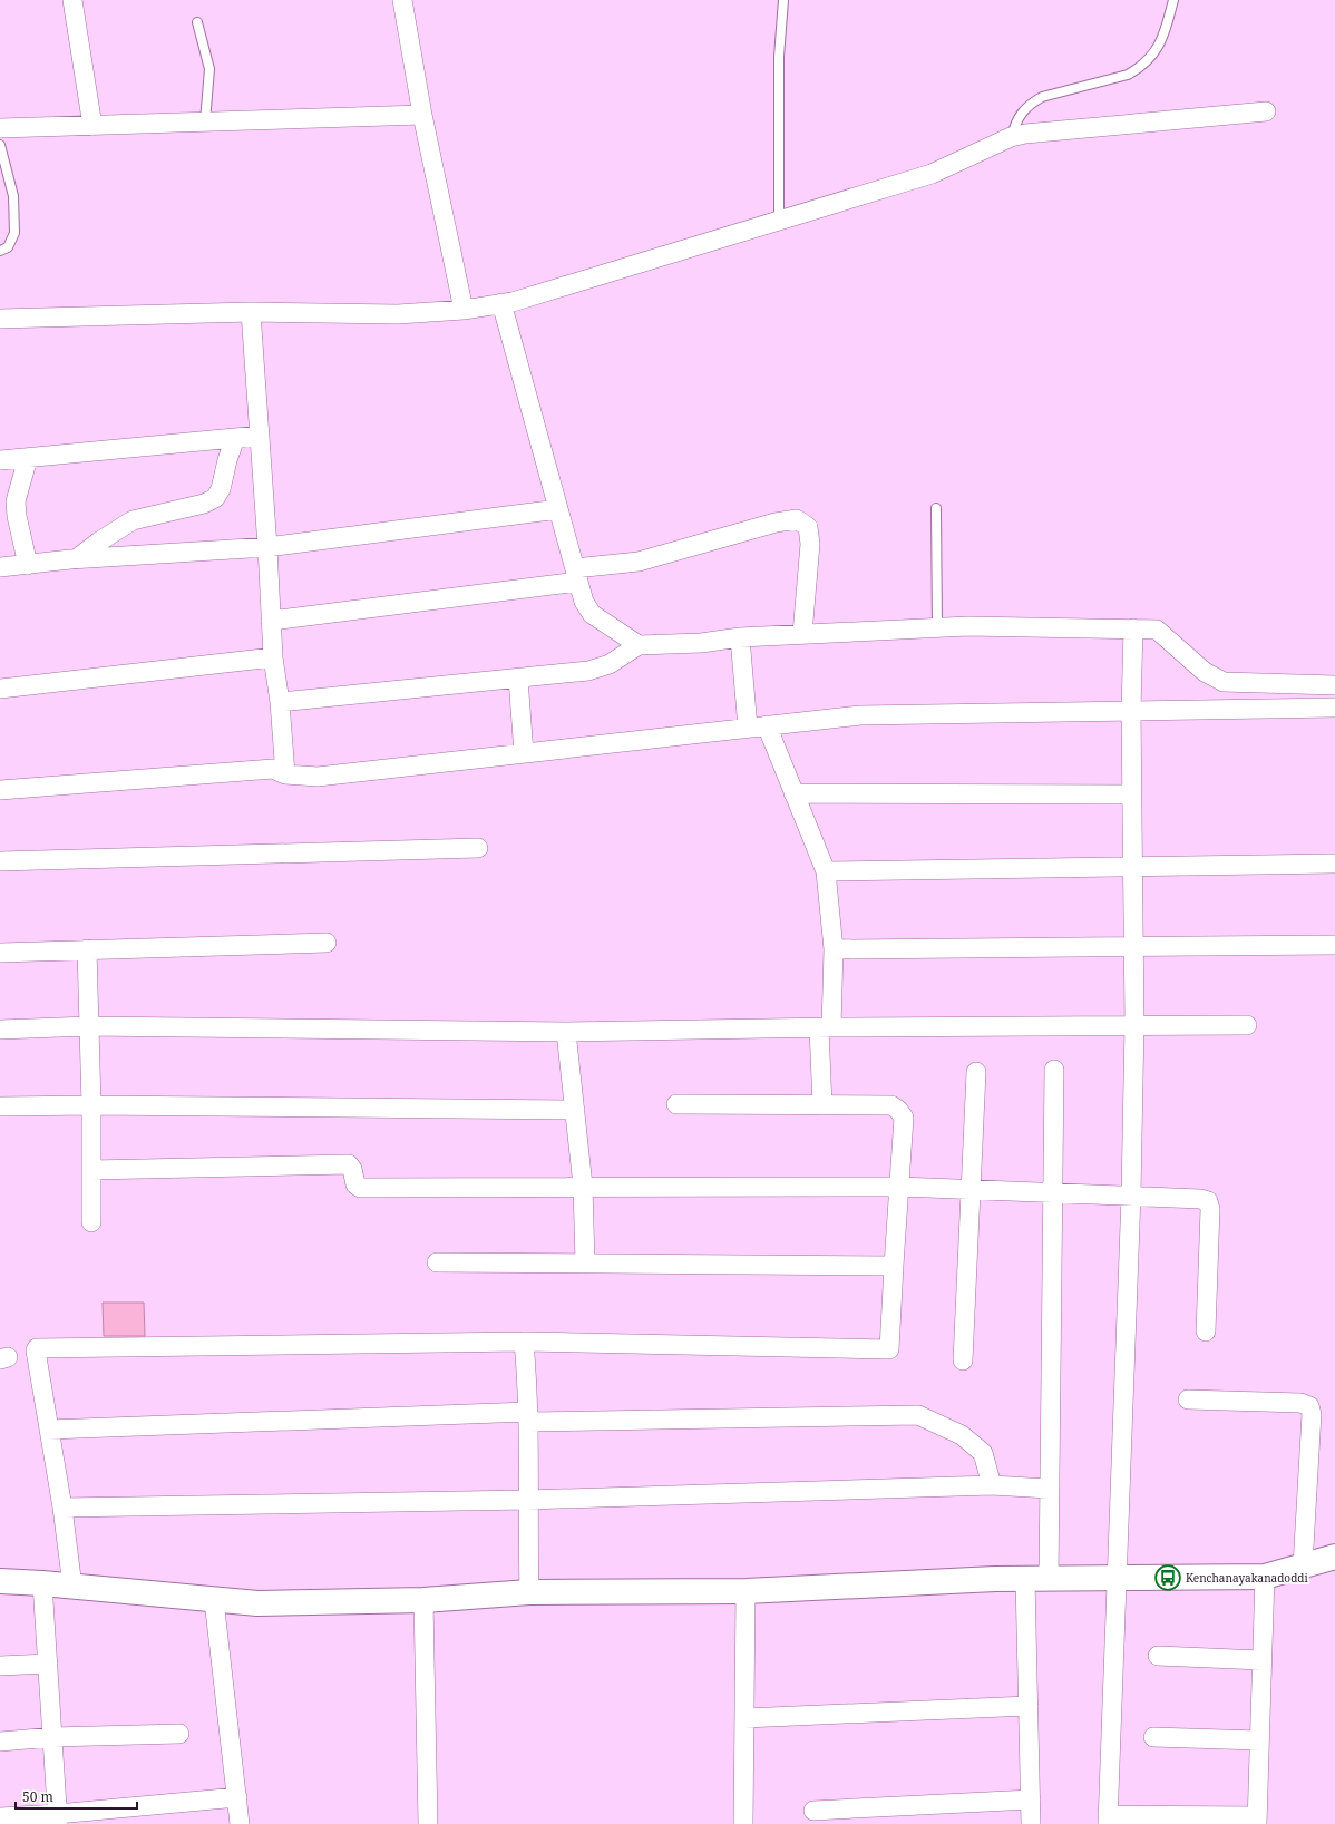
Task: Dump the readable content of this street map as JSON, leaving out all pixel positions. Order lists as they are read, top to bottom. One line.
{"places":{"bus stop":["Kenchanayakanadoddi"]},"scale_bar":"50 m"}
